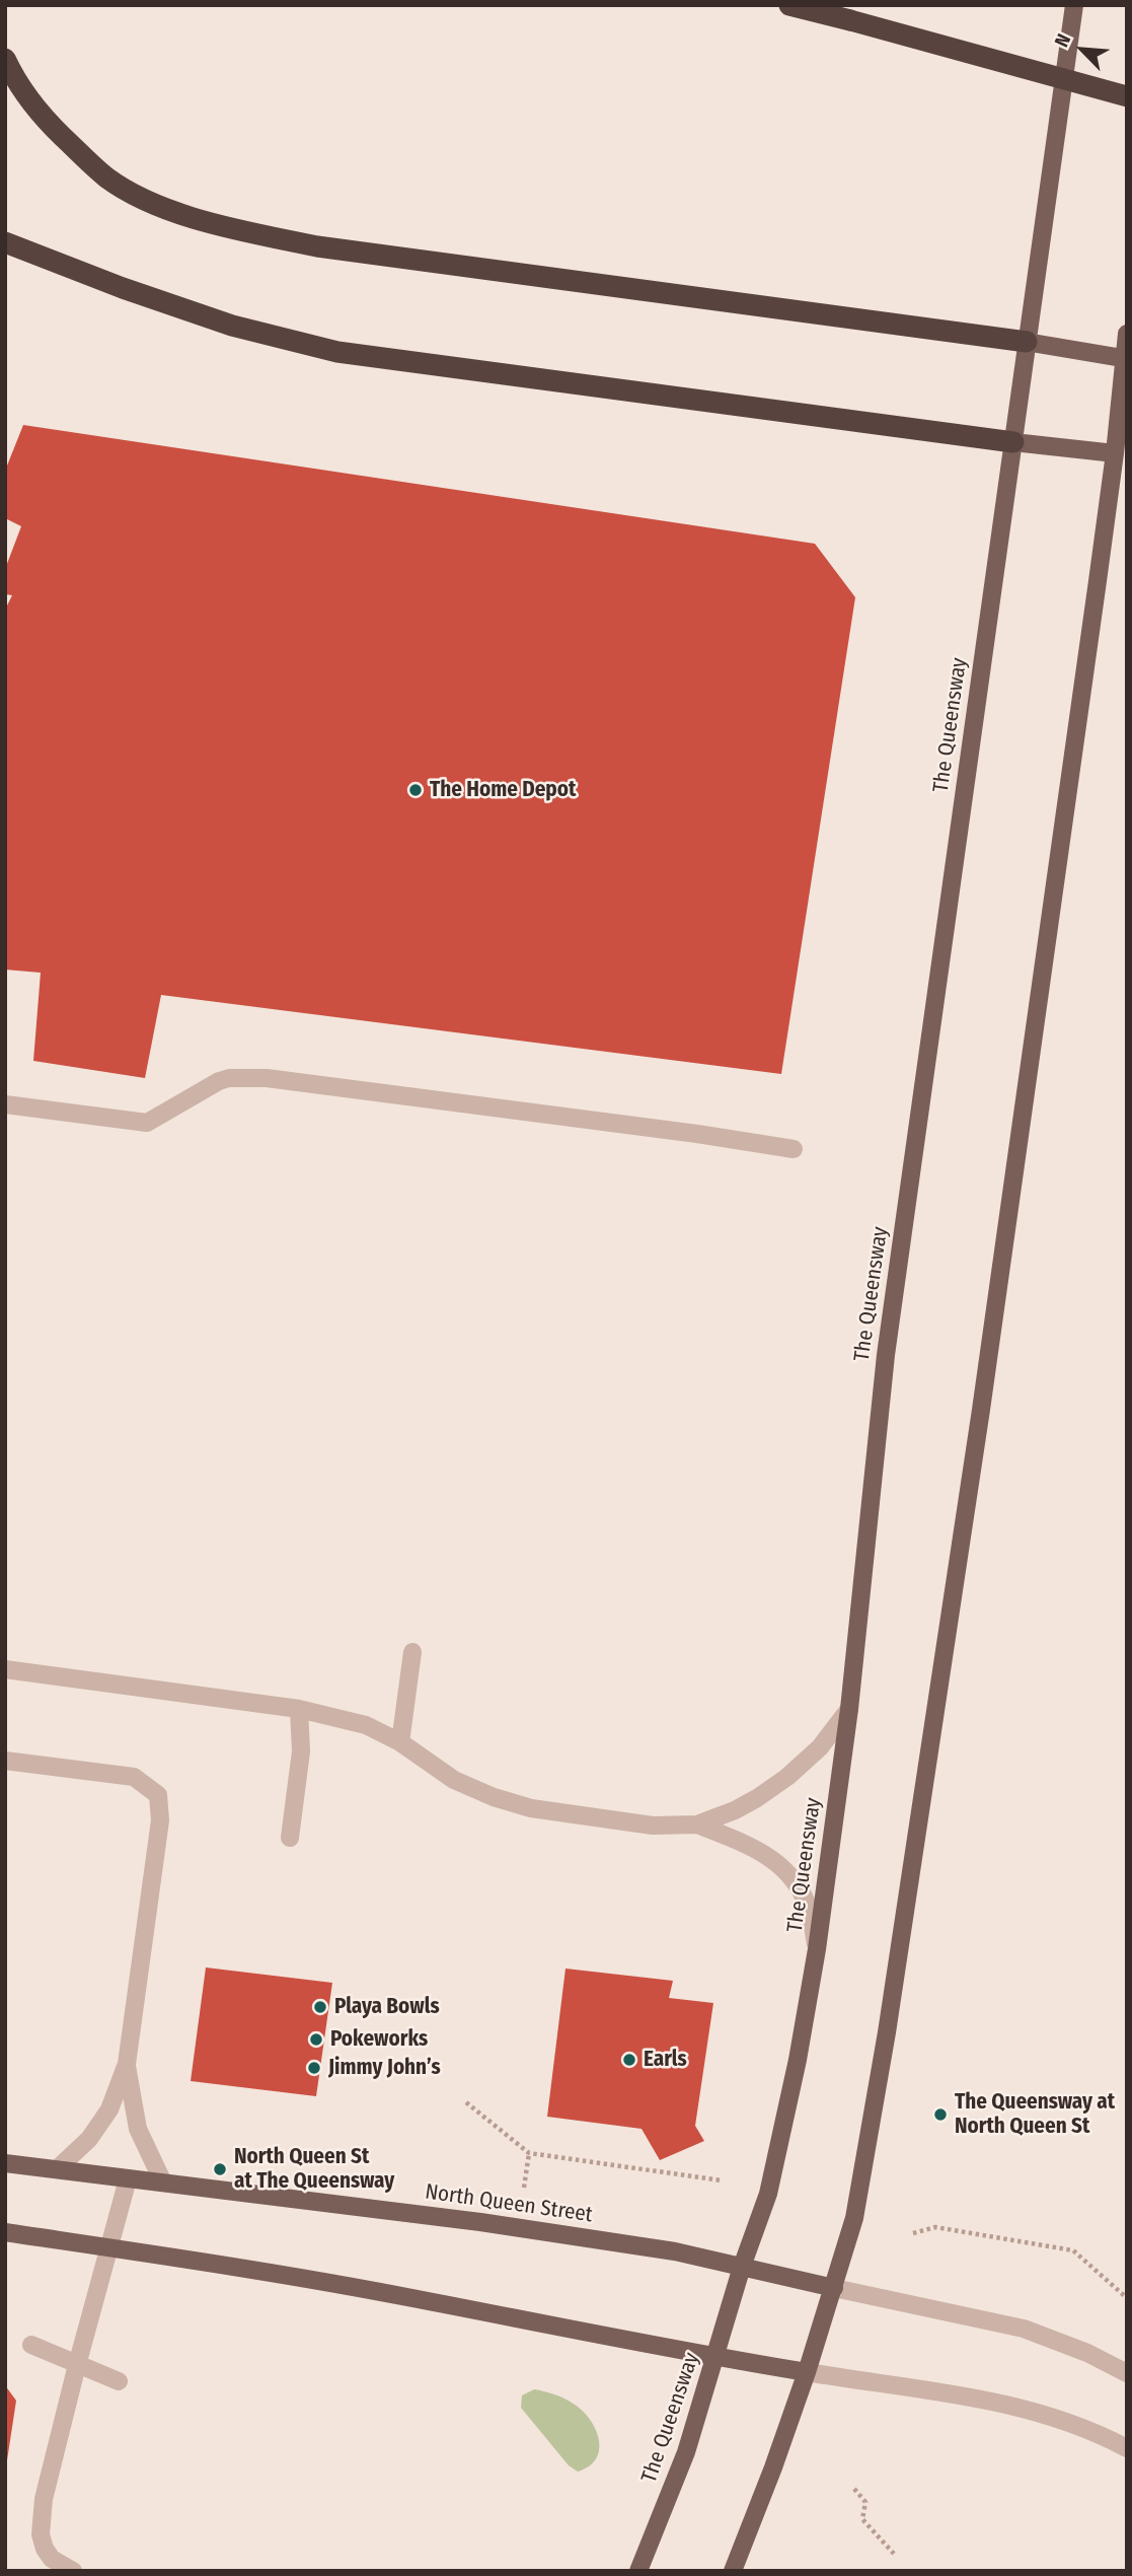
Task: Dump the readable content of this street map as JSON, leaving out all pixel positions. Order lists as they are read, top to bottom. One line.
{"streets":{"main road":["The Queensway","North Queen Street"]},"crossings":[["The Queensway","North Queen Street"]],"places":["The Home Depot","Playa Bowls","Pokeworks","Earls","Jimmy John’s","The Queensway at North Queen St","North Queen St at The Queensway"],"north":"top left"}
